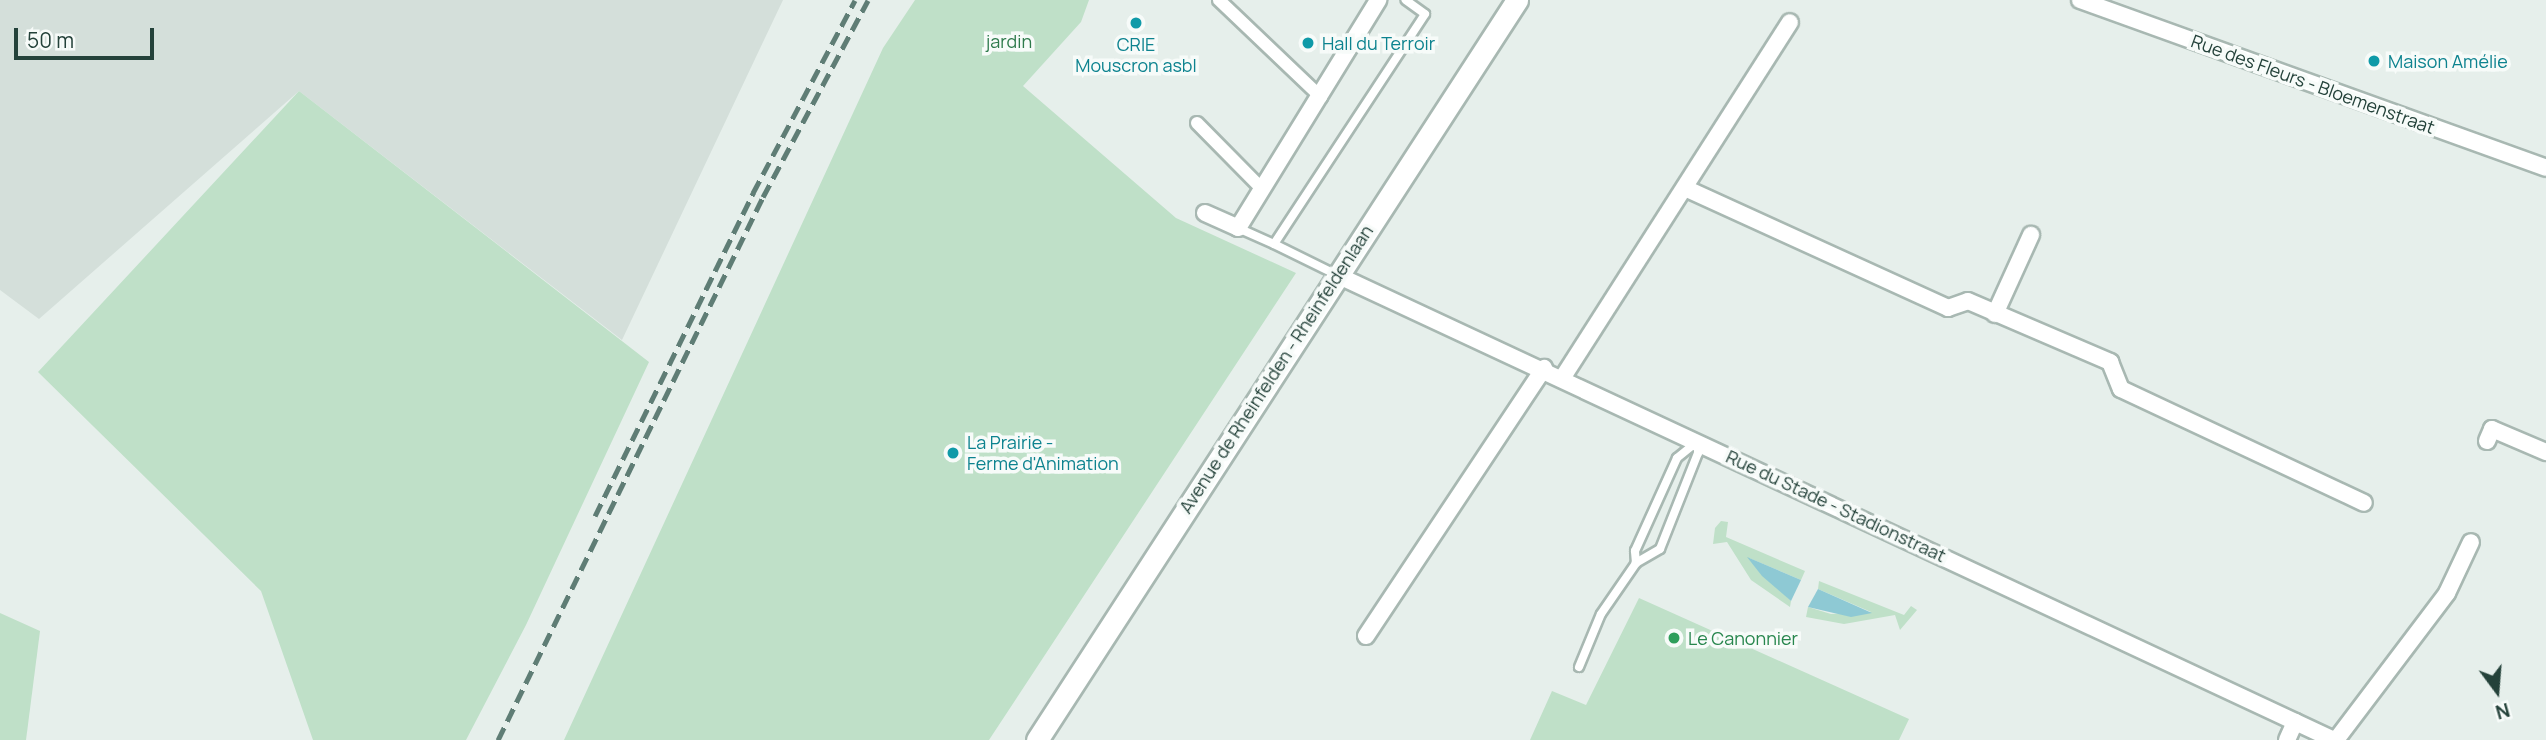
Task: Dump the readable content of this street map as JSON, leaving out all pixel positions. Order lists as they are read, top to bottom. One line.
{"streets":{"main road":["Avenue de Rheinfelden - Rheinfeldenlaan"],"street":["Rue des Fleurs - Bloemenstraat","Rue du Stade - Stadionstraat"]},"crossings":[["Avenue de Rheinfelden - Rheinfeldenlaan","Rue du Stade - Stadionstraat"]],"parks":["jardin"],"places":["CRIE Mouscron asbl","Hall du Terroir","Maison Amélie","La Prairie - Ferme d'Animation","Le Canonnier"],"scale_bar":"50 m","north":"bottom"}
